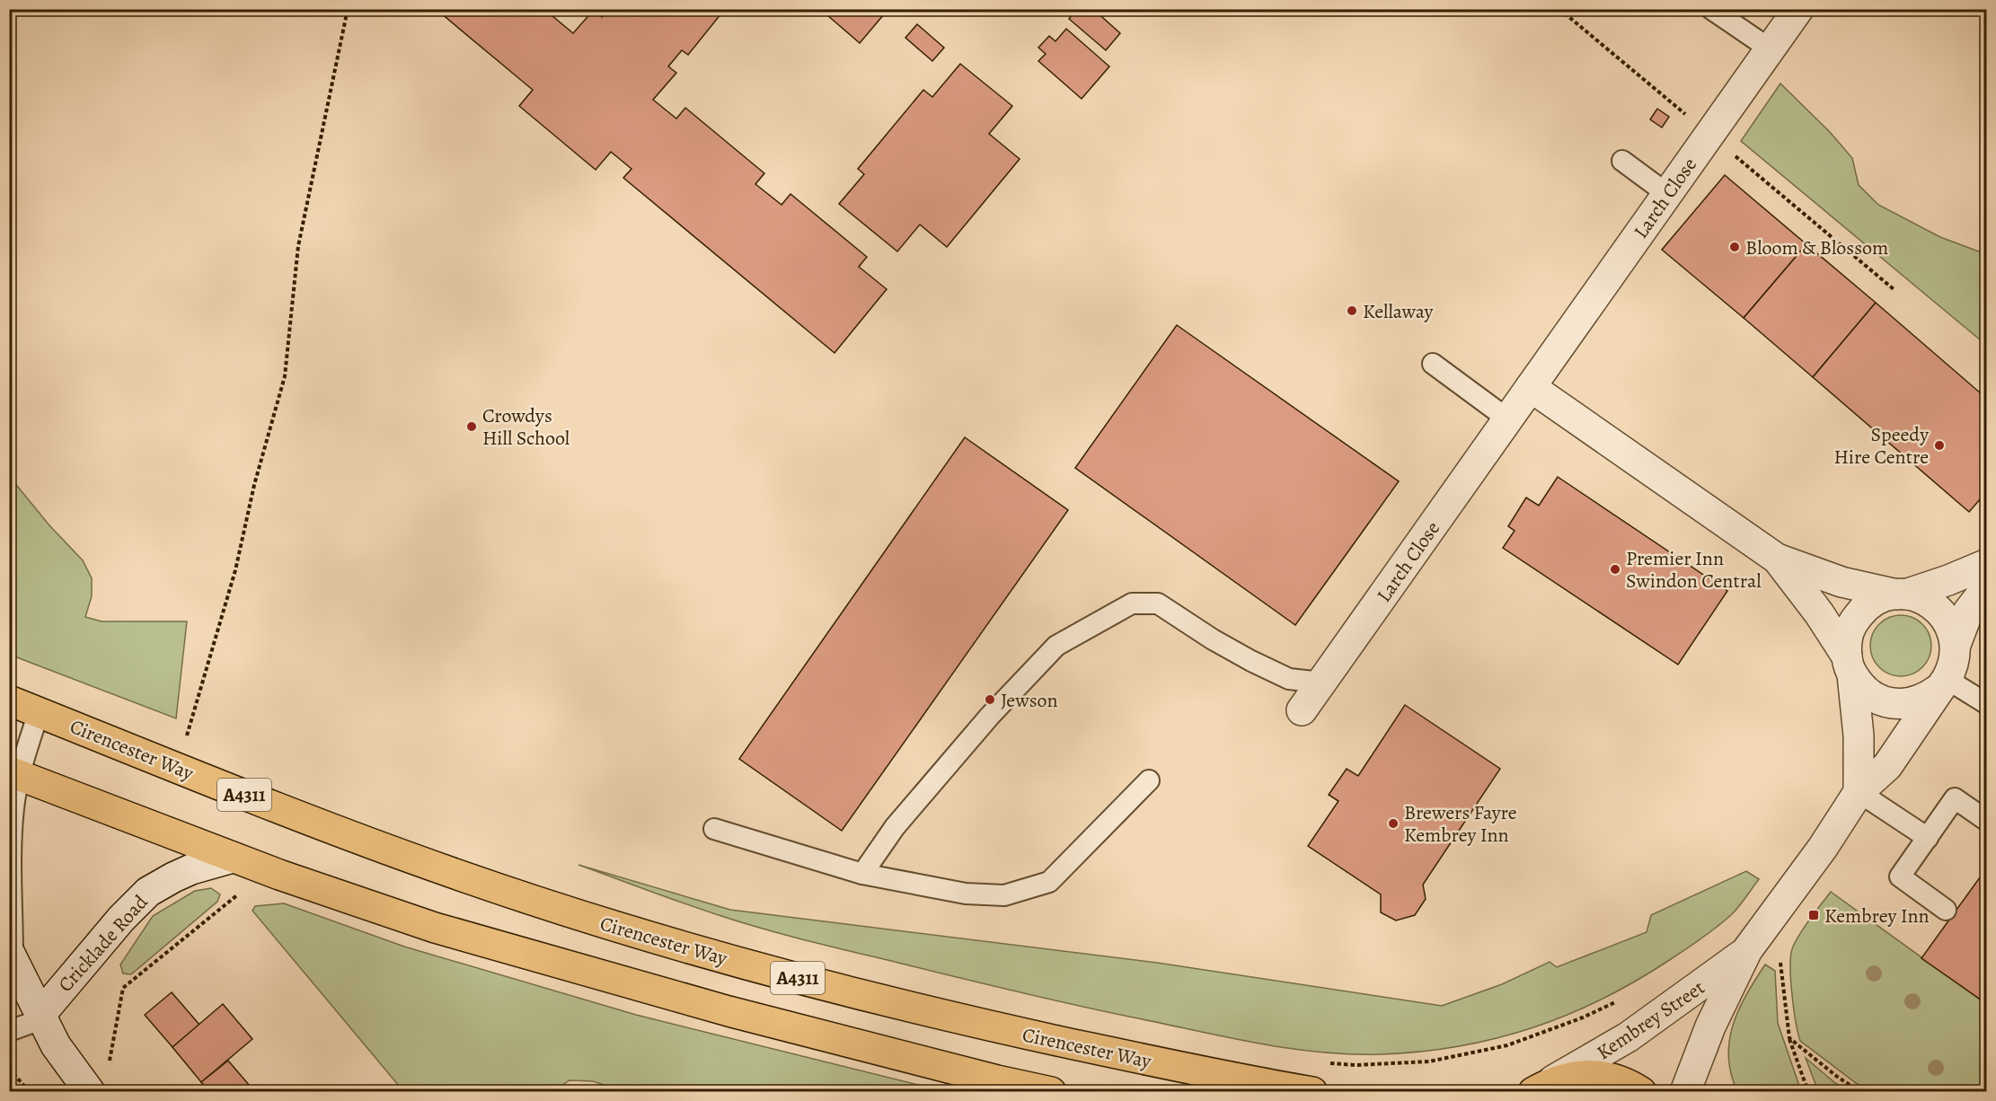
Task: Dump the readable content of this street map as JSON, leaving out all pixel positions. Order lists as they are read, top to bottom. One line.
{"streets":{"main road":["Cirencester Way","A4311"],"street":["Larch Close","Cricklade Road","Kembrey Street"]},"crossings":[["Cirencester Way","A4311"],["Cirencester Way","Cricklade Road"],["A4311","Cricklade Road"]],"places":{"other":["Bloom & Blossom","Kellaway","Crowdys Hill School","Speedy Hire Centre","Premier Inn Swindon Central","Jewson","Brewers Fayre Kembrey Inn"],"transit":["Kembrey Inn"]}}
